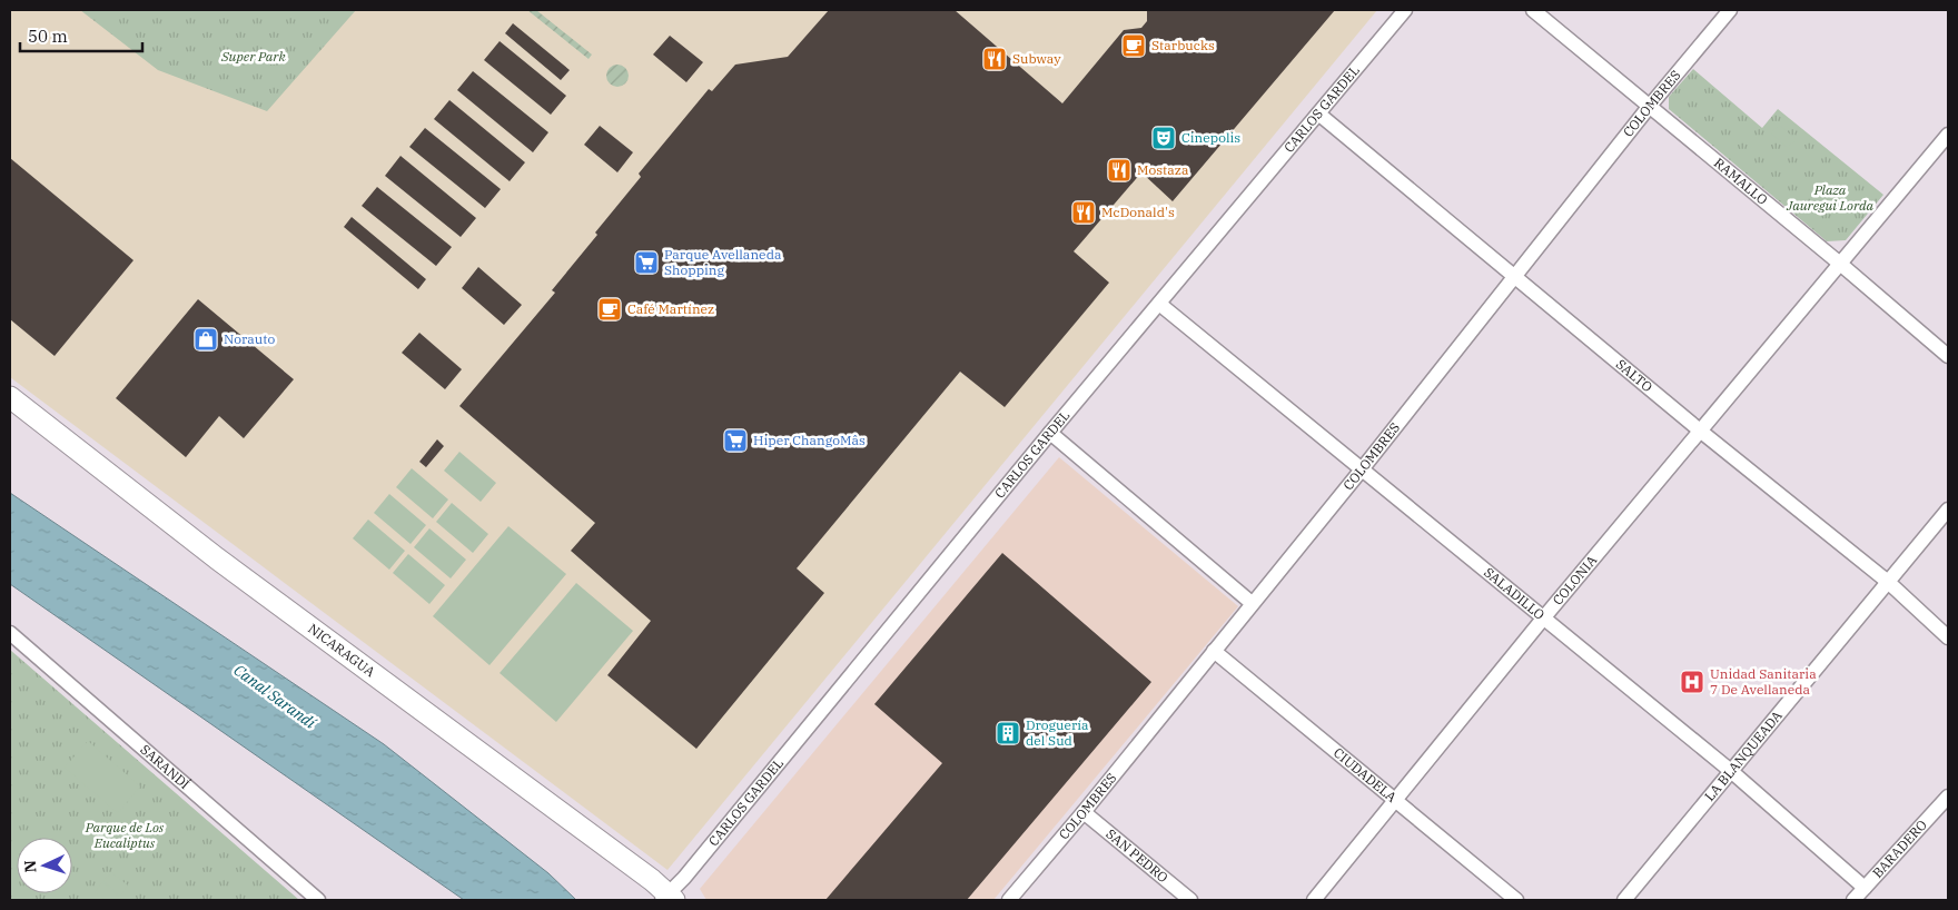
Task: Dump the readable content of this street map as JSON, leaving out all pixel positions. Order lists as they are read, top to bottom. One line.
{"streets":{"main road":["NICARAGUA"],"street":["COLOMBRES","CARLOS GARDEL","RAMALLO","SALTO","COLONIA","SALADILLO","LA BLANQUEADA","SARANDÍ","CIUDADELA","BARADERO","SAN PEDRO"]},"crossings":[["COLOMBRES","RAMALLO"],["COLOMBRES","SALTO"],["COLOMBRES","SALADILLO"],["COLOMBRES","CIUDADELA"],["COLOMBRES","SAN PEDRO"],["CARLOS GARDEL","SALTO"],["CARLOS GARDEL","SALADILLO"],["CARLOS GARDEL","NICARAGUA"],["RAMALLO","COLONIA"],["SALTO","COLONIA"],["SALTO","LA BLANQUEADA"],["COLONIA","SALADILLO"],["COLONIA","CIUDADELA"],["SALADILLO","LA BLANQUEADA"],["SALADILLO","BARADERO"]],"water":["Canal Sarandí"],"parks":["Super Park","Plaza Jauregui Lorda","Parque de Los Eucaliptus"],"places":{"cafe":["Starbucks","Café Martínez"],"restaurant":["Subway","Mostaza","McDonald's"],"theatre":["Cinepolis"],"supermarket":["Parque Avellaneda Shopping","Hiper ChangoMâs"],"shop":["Norauto"],"hospital":["Unidad Sanitaria 7 De Avellaneda"],"building":["Droguería del Sud"]},"scale_bar":"50 m","north":"left"}
